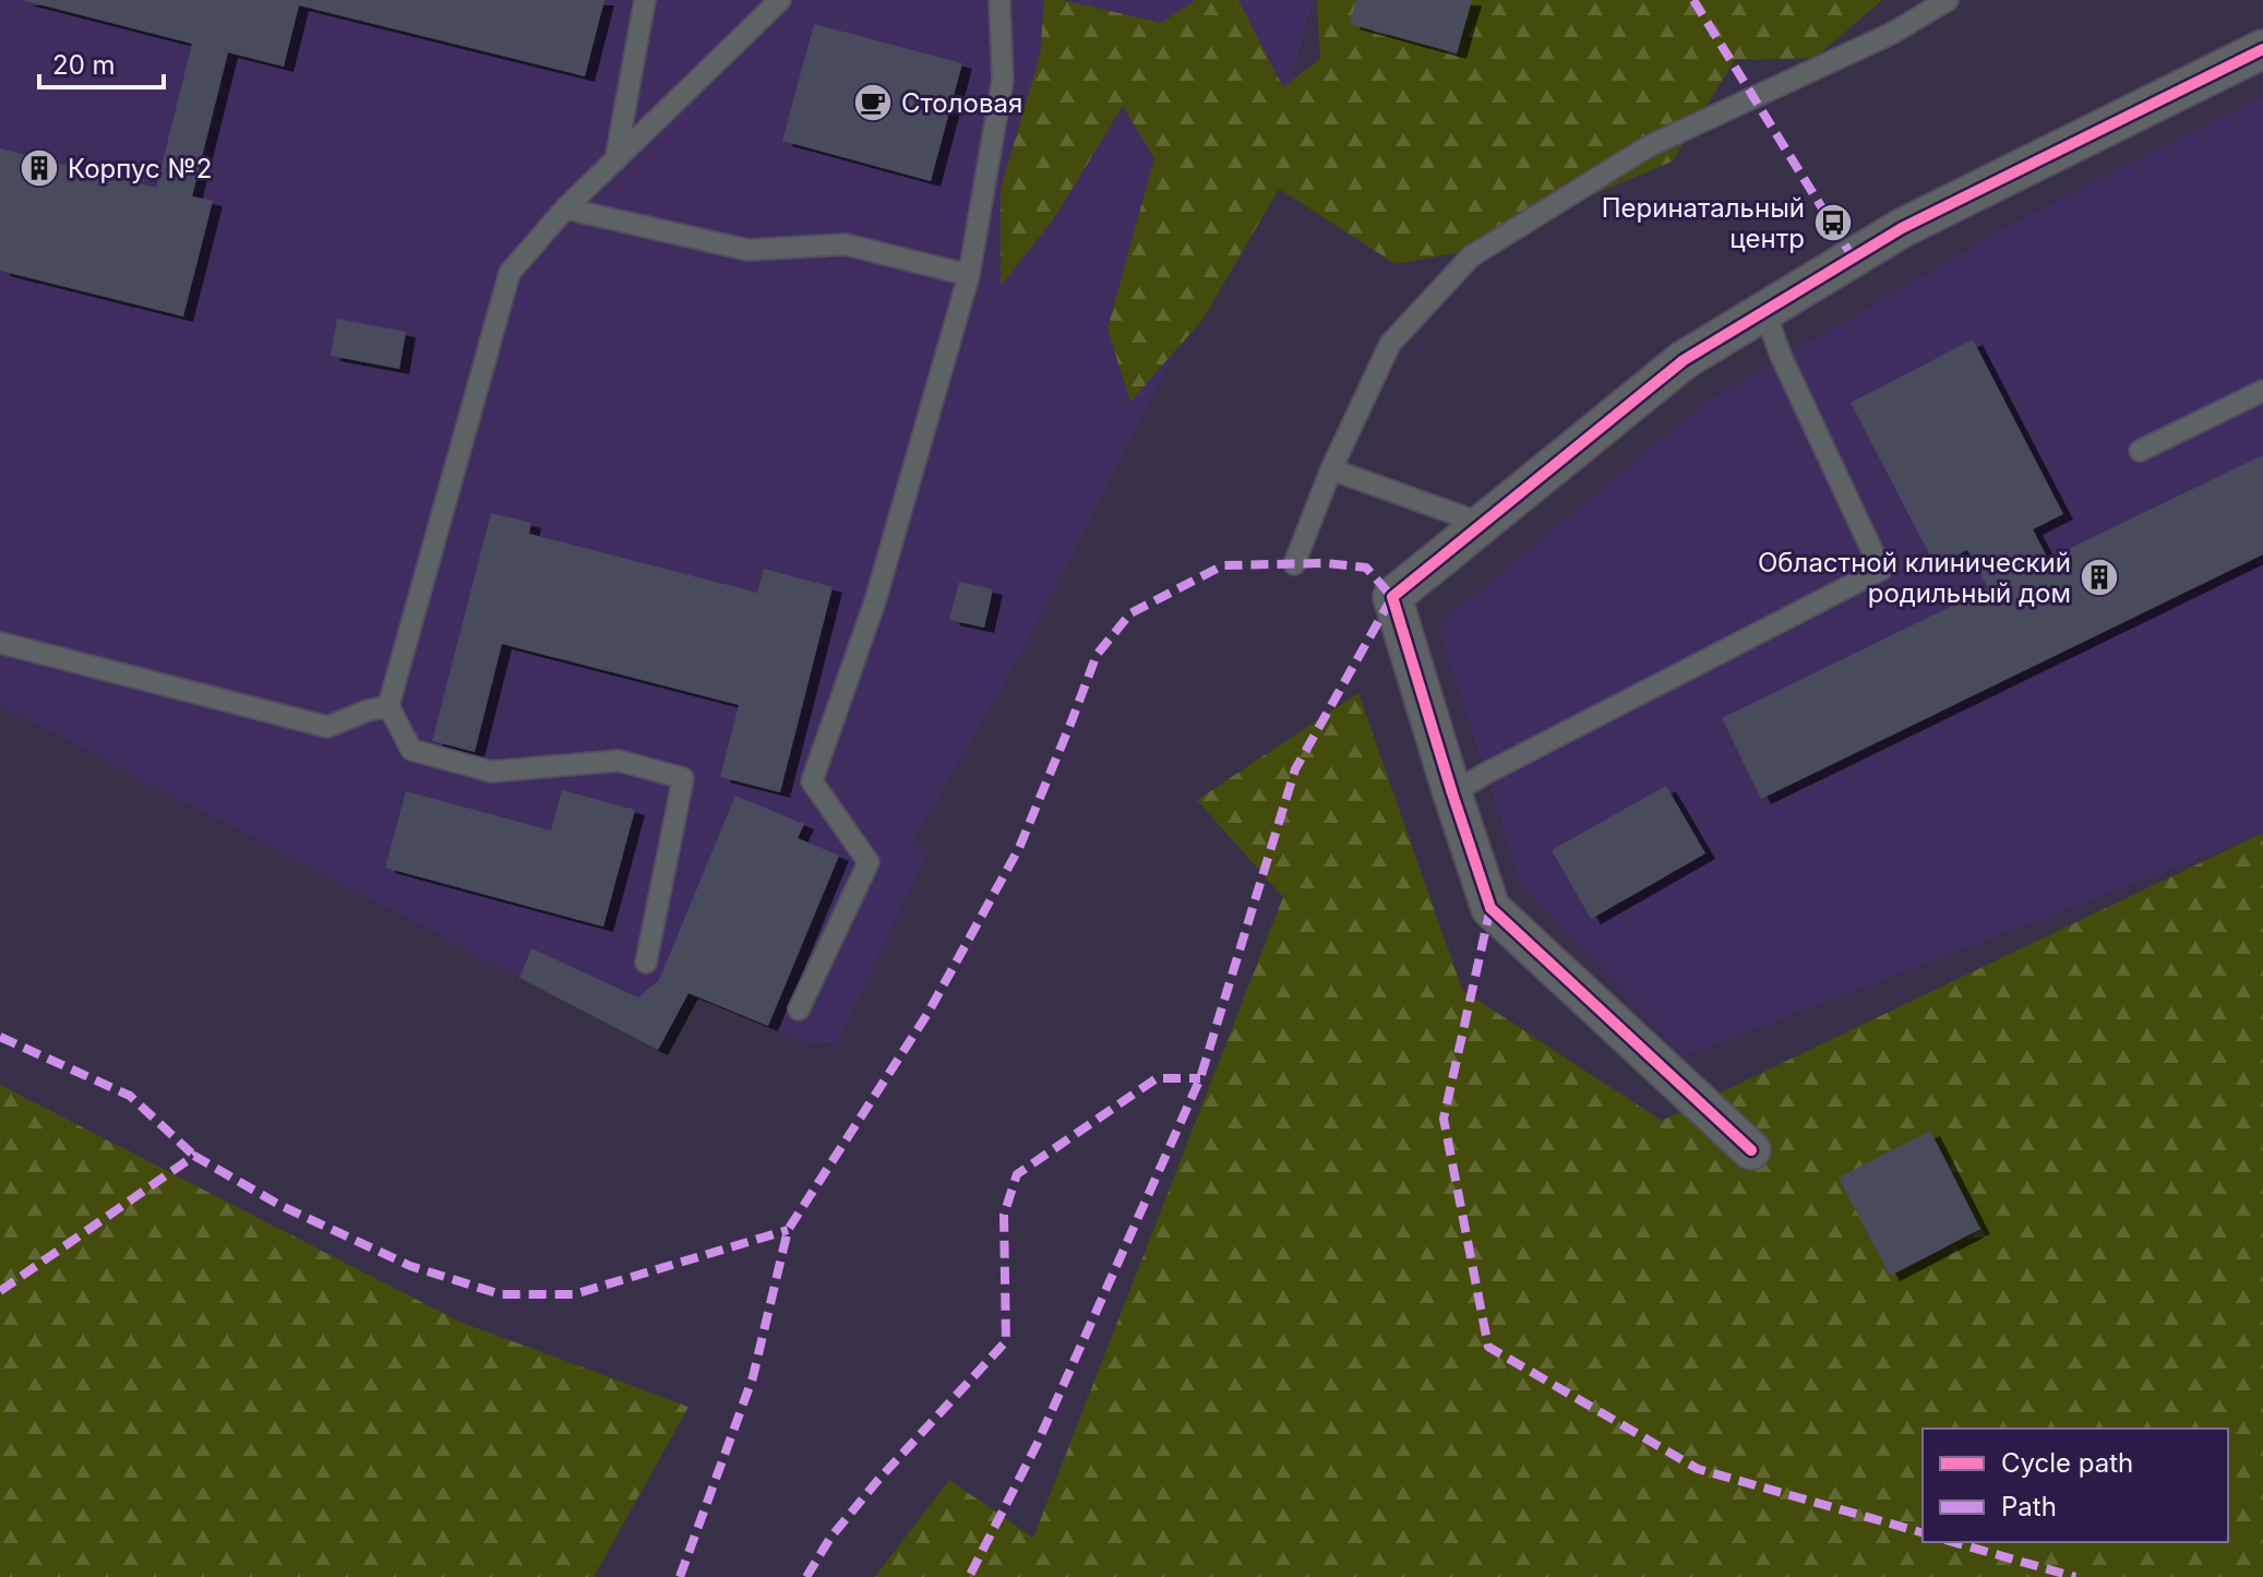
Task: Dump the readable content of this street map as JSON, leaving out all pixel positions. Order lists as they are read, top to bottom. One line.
{"places":{"cafe":["Столовая"],"building":["Корпус №2","Областной клинический родильный дом"],"bus stop":["Перинатальный центр"]},"legend":["Cycle path","Path"],"scale_bar":"20 m"}
